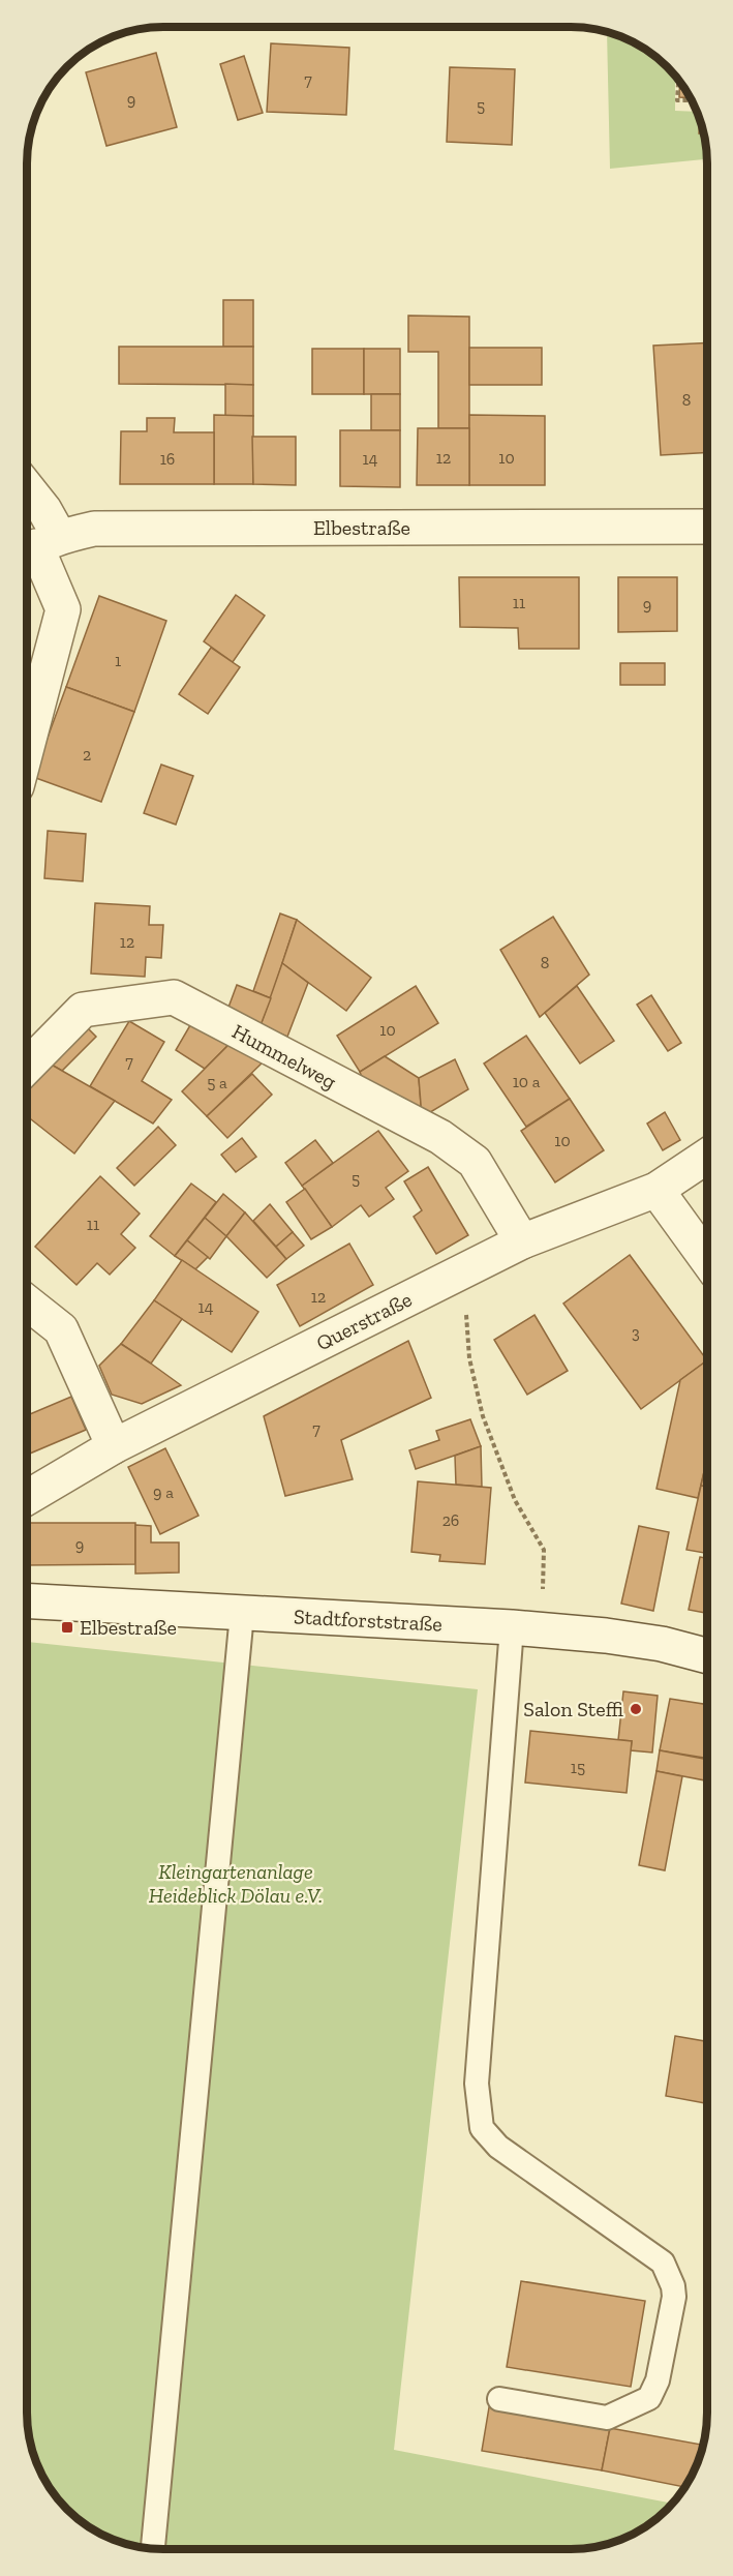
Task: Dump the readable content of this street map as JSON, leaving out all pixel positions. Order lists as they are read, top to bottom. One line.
{"streets":{"street":["Elbestraße","Hummelweg","Querstraße","Stadtforststraße"]},"crossings":[["Hummelweg","Querstraße"]],"parks":["Kleingartenanlage Heideblick Dölau e.V."],"places":{"transit":["Elbestraße"],"other":["Salon Steffi"]},"house_numbers":["7","9","5","8","12","10","16","14","11","9","1","2","12","8","10","7","10 a","5 a","10","5","11","12","14","3","7","9 a","26","9","15"]}
